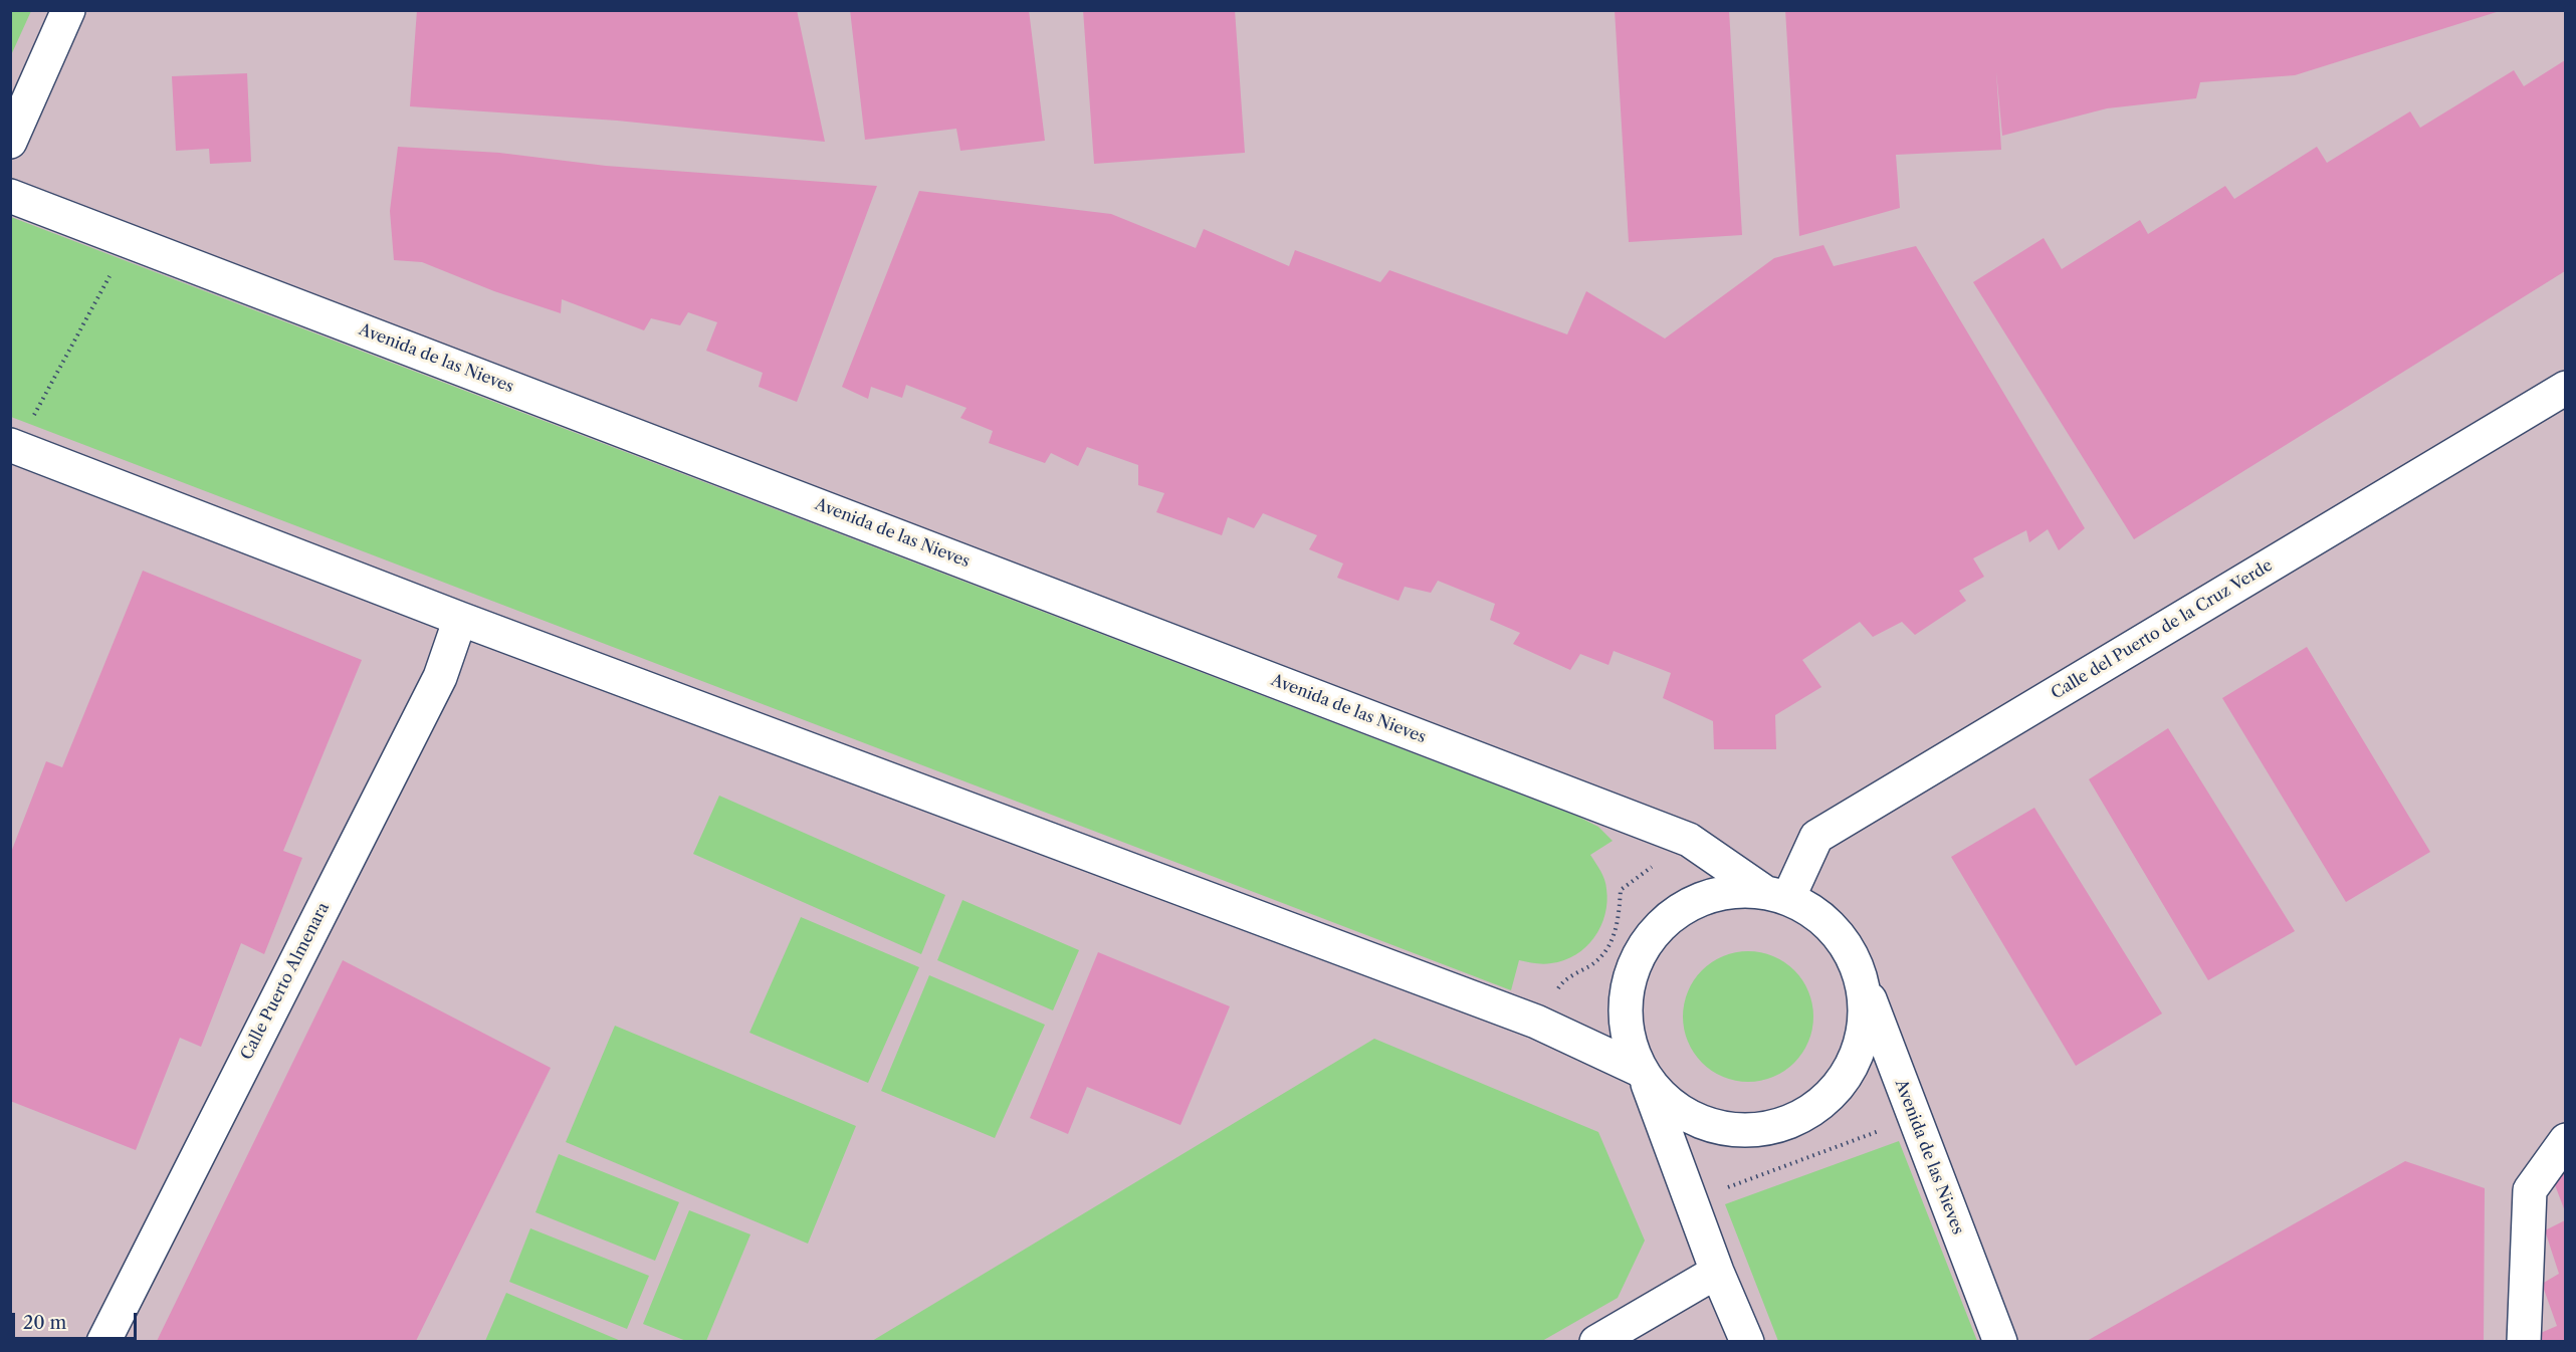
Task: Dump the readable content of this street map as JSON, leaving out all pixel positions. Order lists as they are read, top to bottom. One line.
{"streets":{"street":["Avenida de las Nieves","Calle del Puerto de la Cruz Verde","Calle Puerto Almenara"]},"crossings":[["Avenida de las Nieves","Calle del Puerto de la Cruz Verde"]],"scale_bar":"20 m"}
